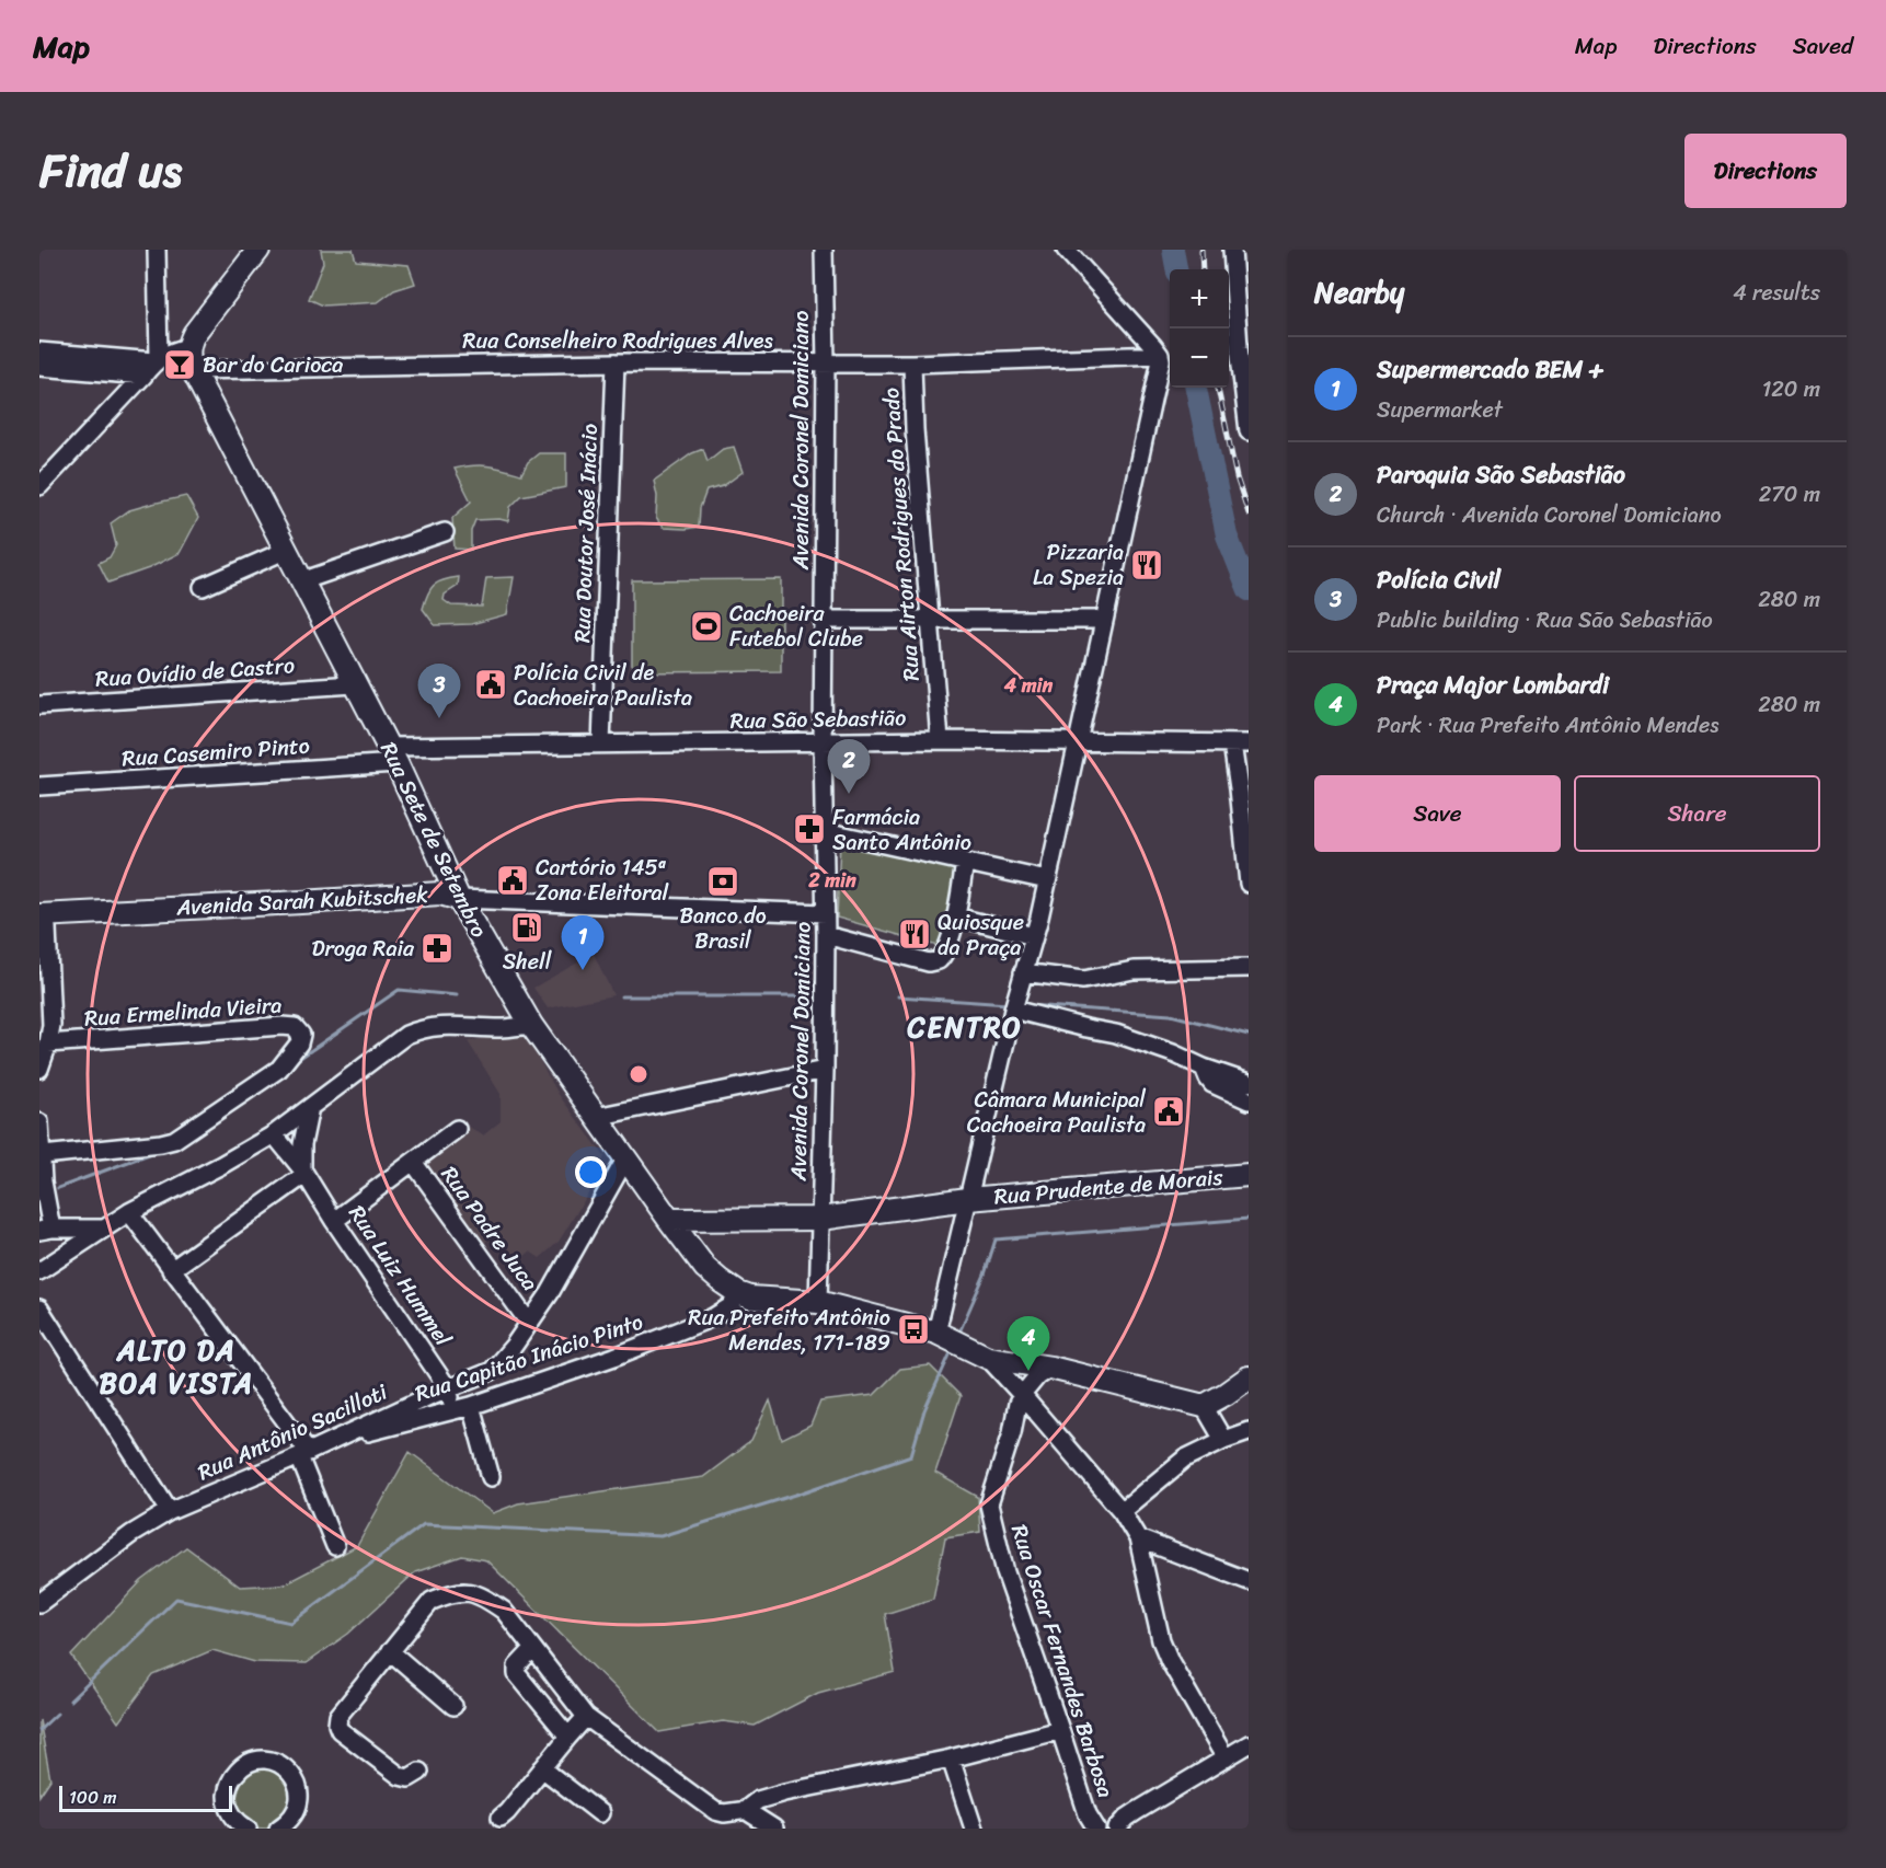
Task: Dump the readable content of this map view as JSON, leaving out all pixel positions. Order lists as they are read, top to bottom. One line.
{"streets":{"main road":["Rua Sete de Setembro","Avenida Sarah Kubitschek","Rua Prudente de Morais"],"street":["Rua Conselheiro Rodrigues Alves","Avenida Coronel Domiciano","Rua Doutor José Inácio","Rua Airton Rodrigues do Prado","Rua Ovídio de Castro","Rua São Sebastião","Rua Casemiro Pinto","Rua Ermelinda Vieira","Rua Padre Juca","Rua Luiz Hummel","Rua Capitão Inácio Pinto","Rua Antônio Sacilloti","Rua Oscar Fernandes Barbosa"]},"crossings":[["Rua Conselheiro Rodrigues Alves","Avenida Coronel Domiciano"],["Rua Conselheiro Rodrigues Alves","Rua Doutor José Inácio"],["Rua Conselheiro Rodrigues Alves","Rua Airton Rodrigues do Prado"],["Rua Conselheiro Rodrigues Alves","Rua Sete de Setembro"],["Avenida Coronel Domiciano","Rua São Sebastião"],["Avenida Coronel Domiciano","Rua Prudente de Morais"],["Rua Doutor José Inácio","Rua São Sebastião"],["Rua Airton Rodrigues do Prado","Rua São Sebastião"],["Rua Ovídio de Castro","Rua Sete de Setembro"],["Rua São Sebastião","Rua Casemiro Pinto"],["Rua São Sebastião","Rua Sete de Setembro"],["Rua Casemiro Pinto","Rua Sete de Setembro"],["Rua Sete de Setembro","Avenida Sarah Kubitschek"],["Rua Sete de Setembro","Rua Prudente de Morais"],["Rua Sete de Setembro","Rua Capitão Inácio Pinto"],["Rua Sete de Setembro","Rua Antônio Sacilloti"],["Rua Padre Juca","Rua Antônio Sacilloti"],["Rua Luiz Hummel","Rua Capitão Inácio Pinto"],["Rua Luiz Hummel","Rua Antônio Sacilloti"],["Rua Capitão Inácio Pinto","Rua Antônio Sacilloti"]],"districts":["CENTRO","ALTO DA BOA VISTA"],"places":{"bar":["Bar do Carioca"],"restaurant":["Pizzaria La Spezia","Quiosque da Praça"],"sports":["Cachoeira Futebol Clube"],"public building":["Polícia Civil de Cachoeira Paulista","Cartório 145ª Zona Eleitoral","Câmara Municipal Cachoeira Paulista"],"pharmacy":["Farmácia Santo Antônio","Droga Raia"],"bank":["Banco do Brasil"],"fuel station":["Shell"],"bus stop":["Rua Prefeito Antônio Mendes, 171-189"]},"scale_bar":"100 m","page":{"header":"Map","nav":["Map","Directions","Saved"],"title":"Find us","buttons":["Directions",["Save","Share"]],"heading":["Nearby","4 results"],"map_buttons":["+","−"],"list":[{"mark":"1","name":"Supermercado BEM +","note":"Supermarket","value":"120 m"},{"mark":"2","name":"Paroquia São Sebastião","note":"Church · Avenida Coronel Domiciano","value":"270 m"},{"mark":"3","name":"Polícia Civil","note":"Public building · Rua São Sebastião","value":"280 m"},{"mark":"4","name":"Praça Major Lombardi","note":"Park · Rua Prefeito Antônio Mendes","value":"280 m"}],"pins":["3","2","1","4"],"scale":"100 m"},"rings":["4 min","2 min"]}
